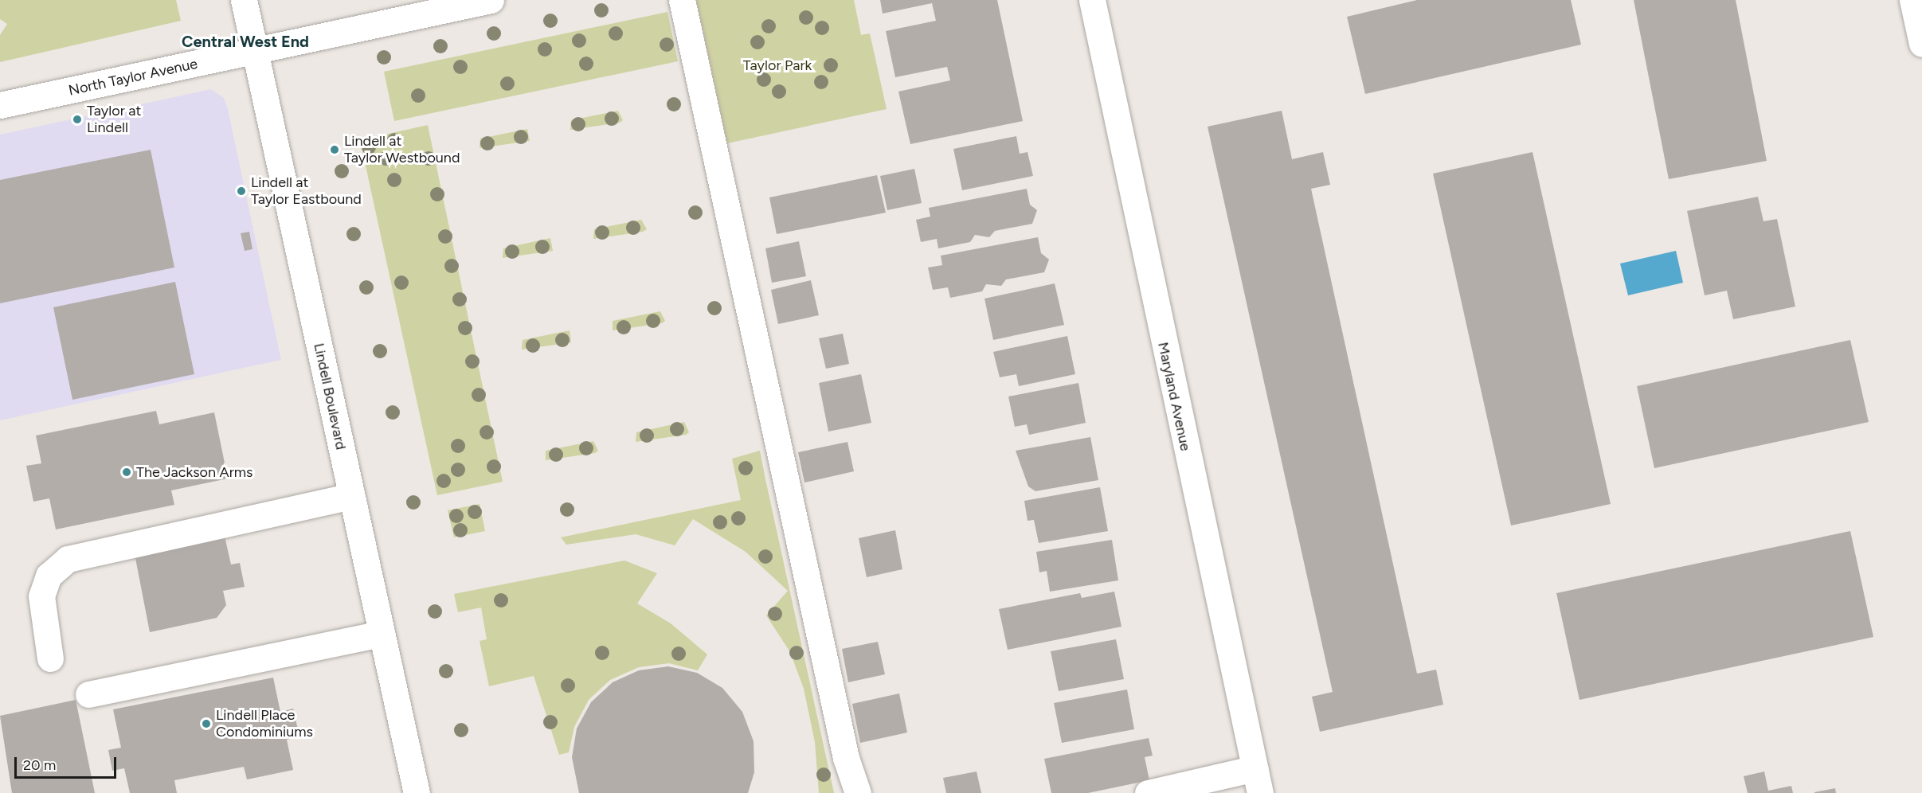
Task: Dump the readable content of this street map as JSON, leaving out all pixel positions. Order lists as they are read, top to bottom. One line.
{"streets":{"street":["North Taylor Avenue","Lindell Boulevard","Maryland Avenue"]},"crossings":[["North Taylor Avenue","Lindell Boulevard"]],"districts":["Central West End"],"parks":["Taylor Park"],"places":["Taylor at Lindell","Lindell at Taylor Westbound","Lindell at Taylor Eastbound","The Jackson Arms","Lindell Place Condominiums"],"scale_bar":"20 m"}
